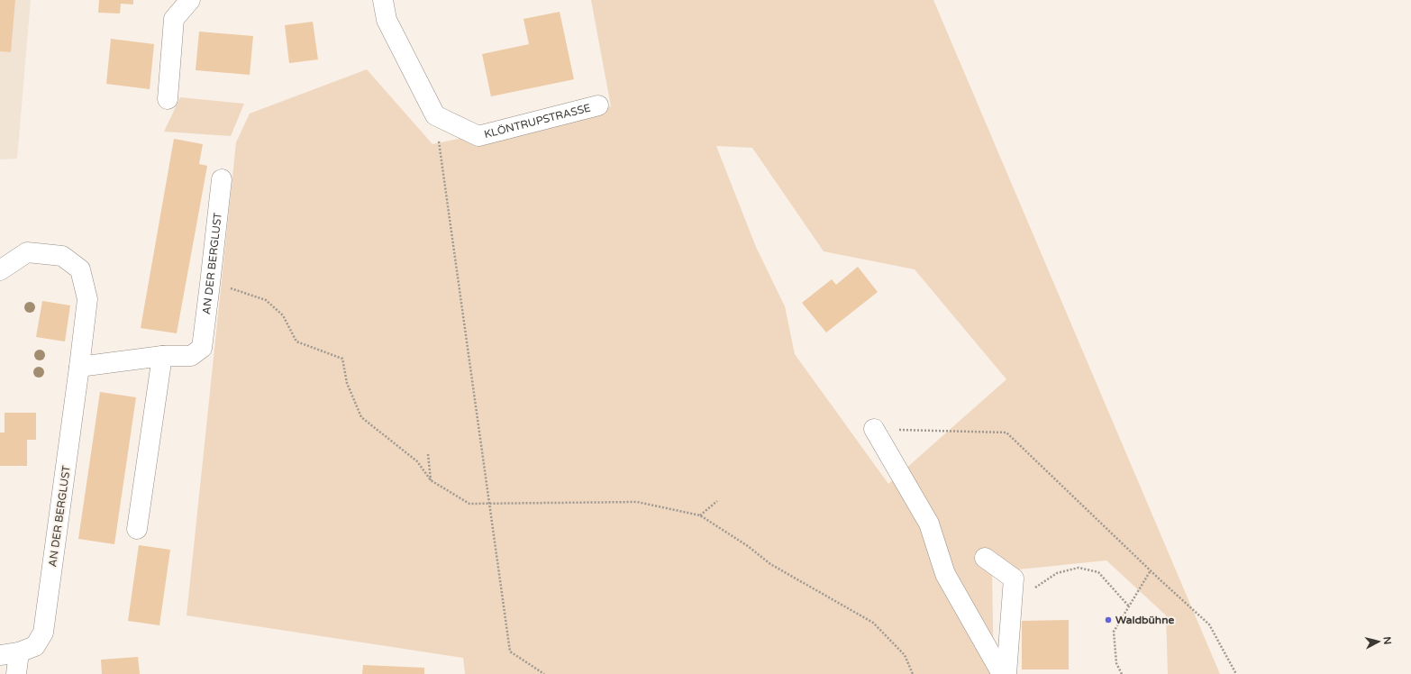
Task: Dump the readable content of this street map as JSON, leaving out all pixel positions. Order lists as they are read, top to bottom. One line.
{"streets":{"street":["KLÖNTRUPSTRASSE","AN DER BERGLUST"]},"places":["Waldbühne"],"north":"right"}
